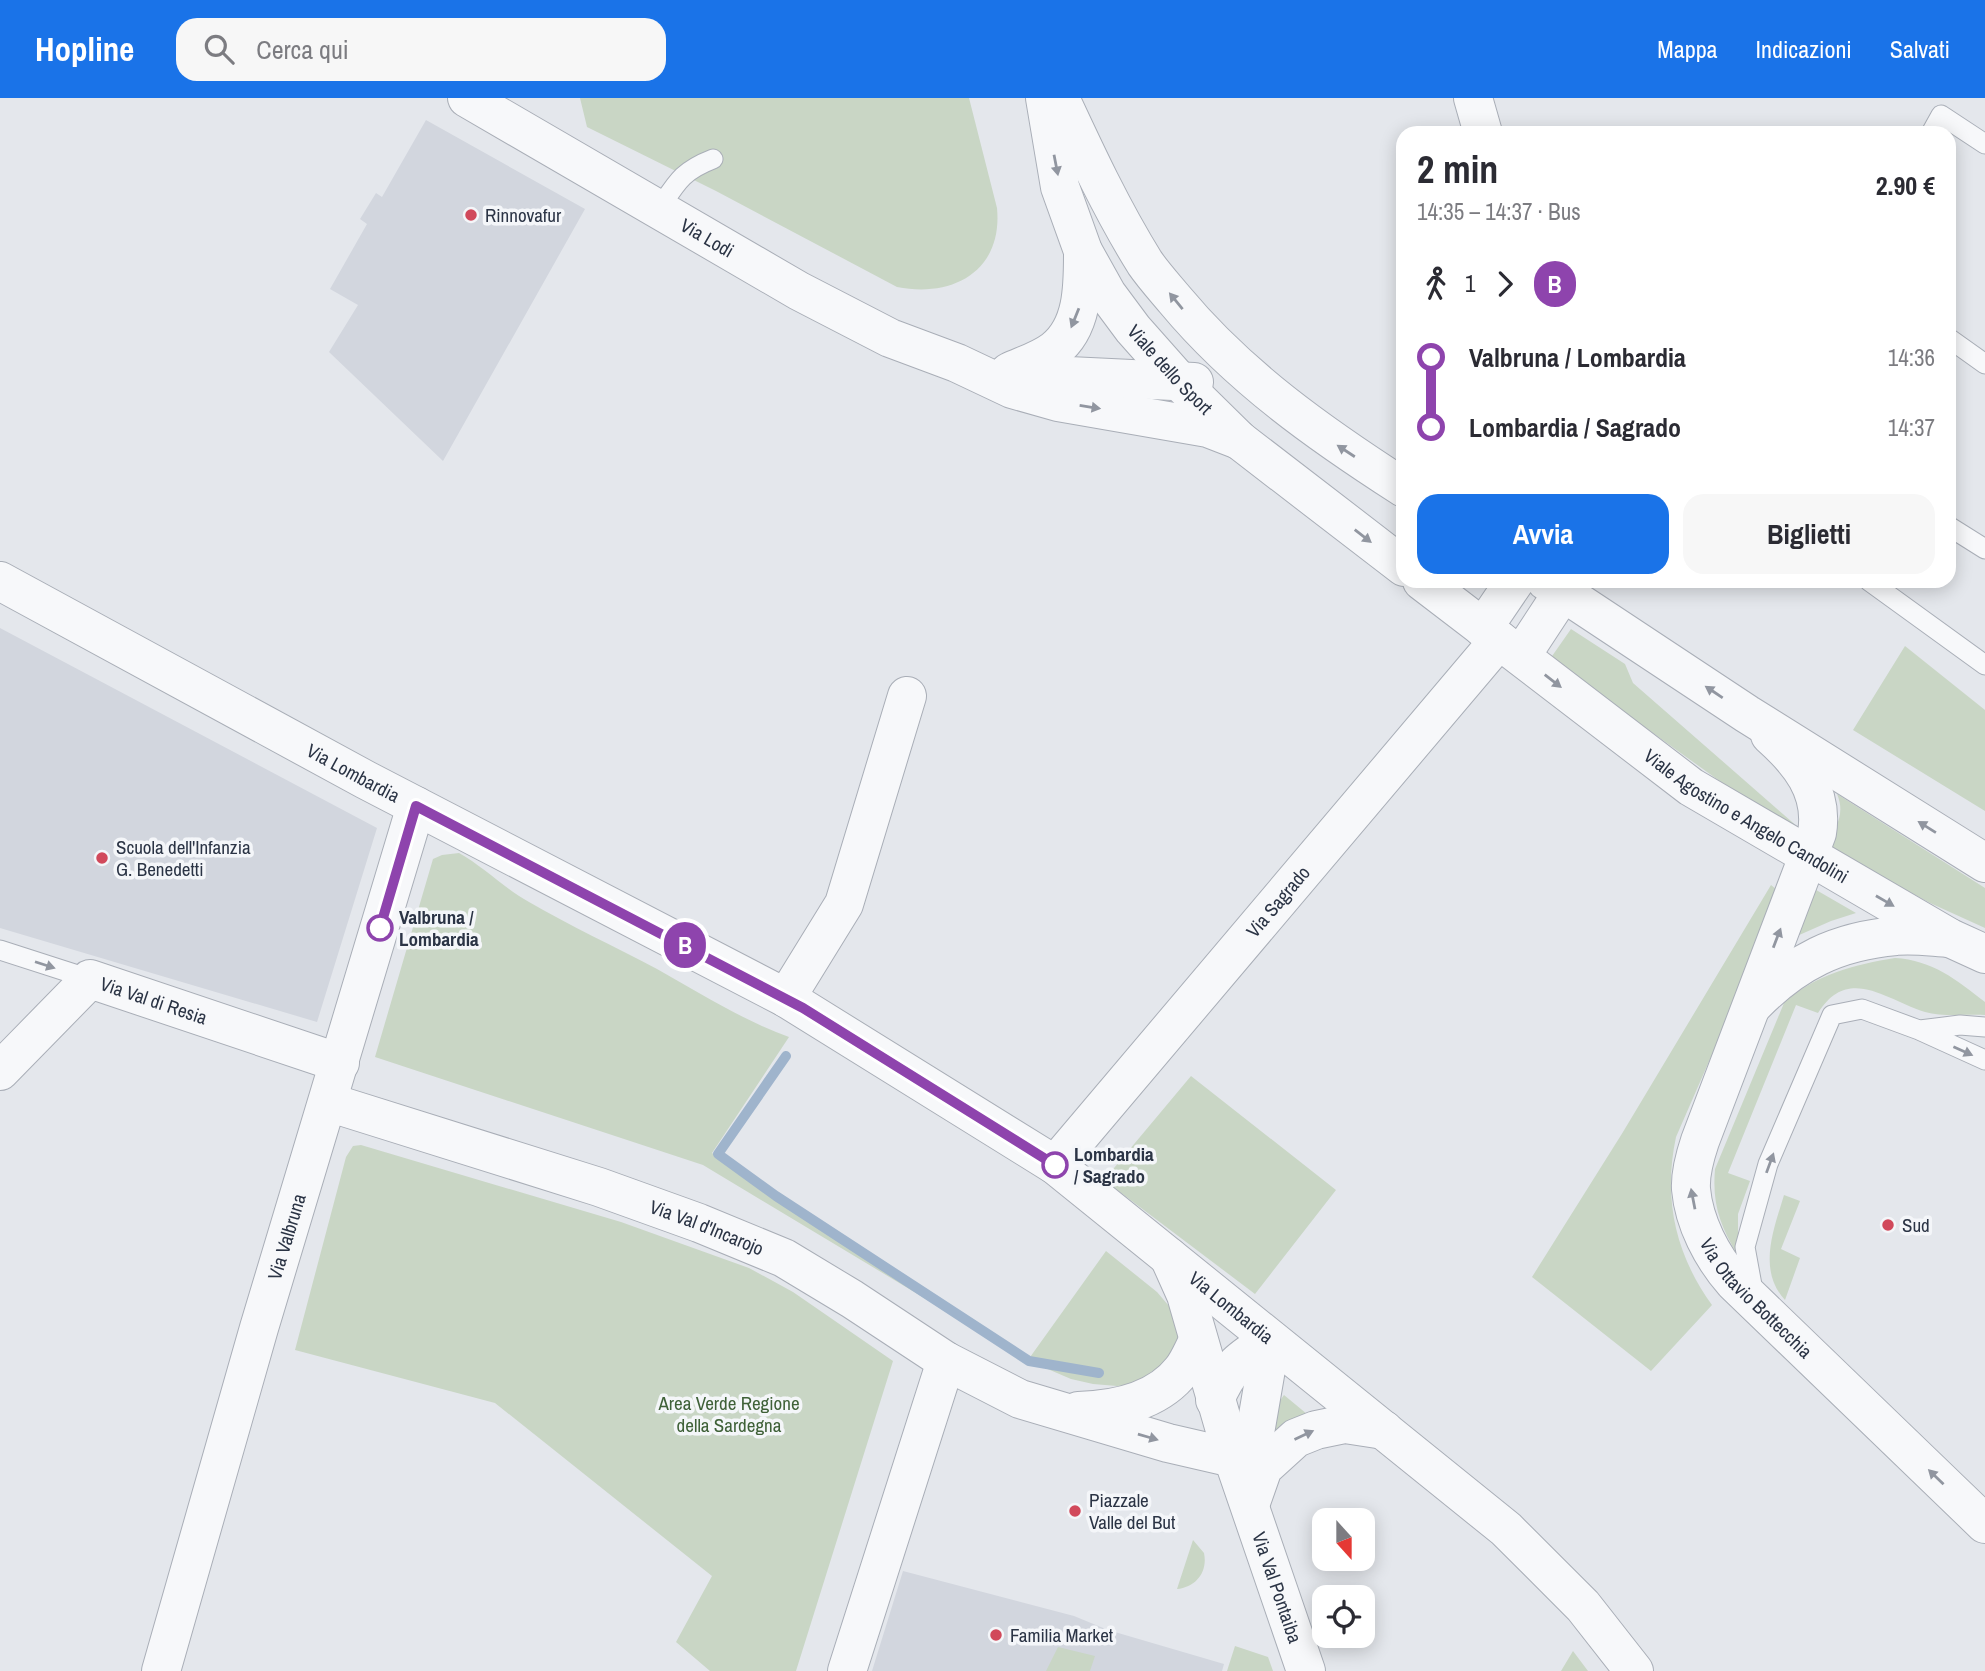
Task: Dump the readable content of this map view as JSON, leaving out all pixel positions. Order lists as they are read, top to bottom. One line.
{"streets":{"street":["Via Lodi","Viale dello Sport","Via Lombardia","Viale Agostino e Angelo Candolini","Via Sagrado","Via Val di Resia","Via Val d'Incarojo","Via Valbruna","Via Ottavio Bottecchia","Via Val Pontaiba"]},"crossings":[["Via Lodi","Viale dello Sport"],["Via Lombardia","Via Sagrado"],["Via Lombardia","Via Valbruna"],["Via Lombardia","Via Val Pontaiba"],["Viale Agostino e Angelo Candolini","Via Sagrado"],["Viale Agostino e Angelo Candolini","Via Ottavio Bottecchia"],["Via Val di Resia","Via Valbruna"],["Via Val d'Incarojo","Via Valbruna"],["Via Val d'Incarojo","Via Val Pontaiba"]],"one_way":["Via Ottavio Bottecchia"],"parks":["Area Verde Regione della Sardegna"],"places":["Rinnovafur","Scuola dell'Infanzia G. Benedetti","Valbruna / Lombardia","Lombardia / Sagrado","Sud","Piazzale Valle del But","Familia Market"],"lines":["bus line B"],"north":"bottom","page":{"header":"Hopline","search":"Cerca qui","nav":["Mappa","Indicazioni","Salvati"],"on_map":"B","heading":["2 min","14:35 – 14:37 · Bus","2.90 €"],"legs":["1","B"],"list":[{"name":"Valbruna / Lombardia","value":"14:36"},{"name":"Lombardia / Sagrado","value":"14:37"}],"buttons":["Avvia","Biglietti"]}}
